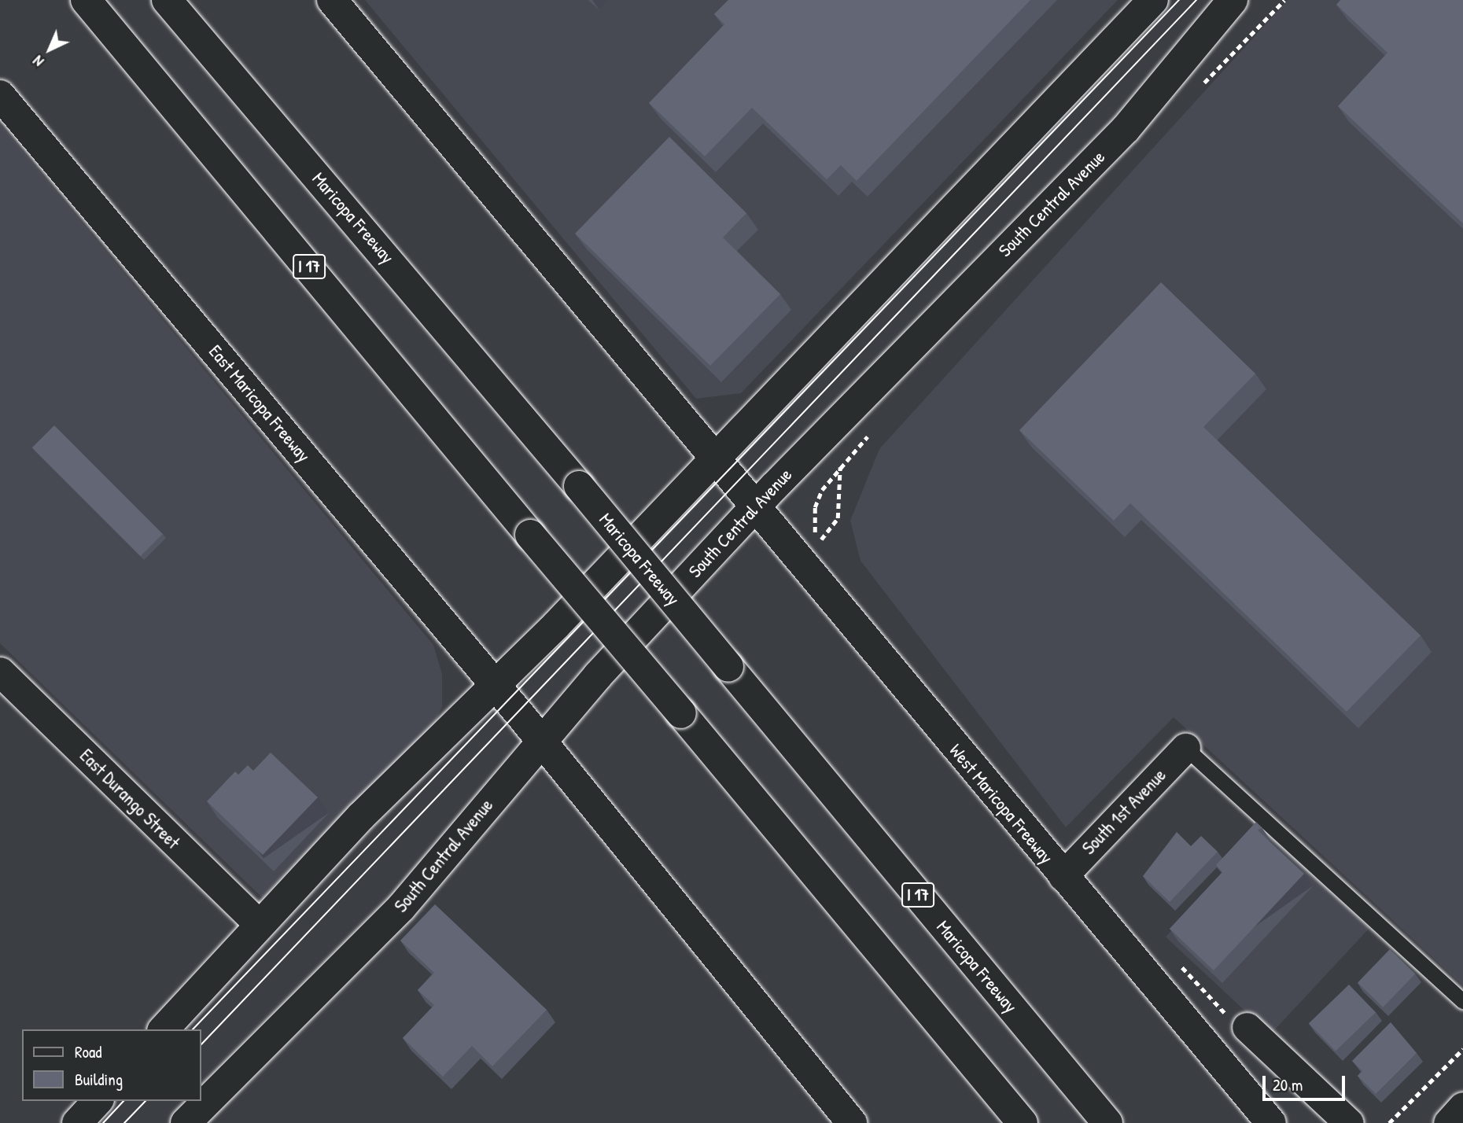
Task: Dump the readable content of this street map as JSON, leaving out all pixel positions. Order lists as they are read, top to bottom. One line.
{"streets":{"main road":["South Central Avenue","Maricopa Freeway","I 17","East Maricopa Freeway","West Maricopa Freeway"],"street":["East Durango Street","South 1st Avenue"]},"crossings":[["South Central Avenue","East Maricopa Freeway"],["South Central Avenue","West Maricopa Freeway"],["West Maricopa Freeway","South 1st Avenue"]],"legend":["Road","Building"],"scale_bar":"20 m","north":"bottom left"}
